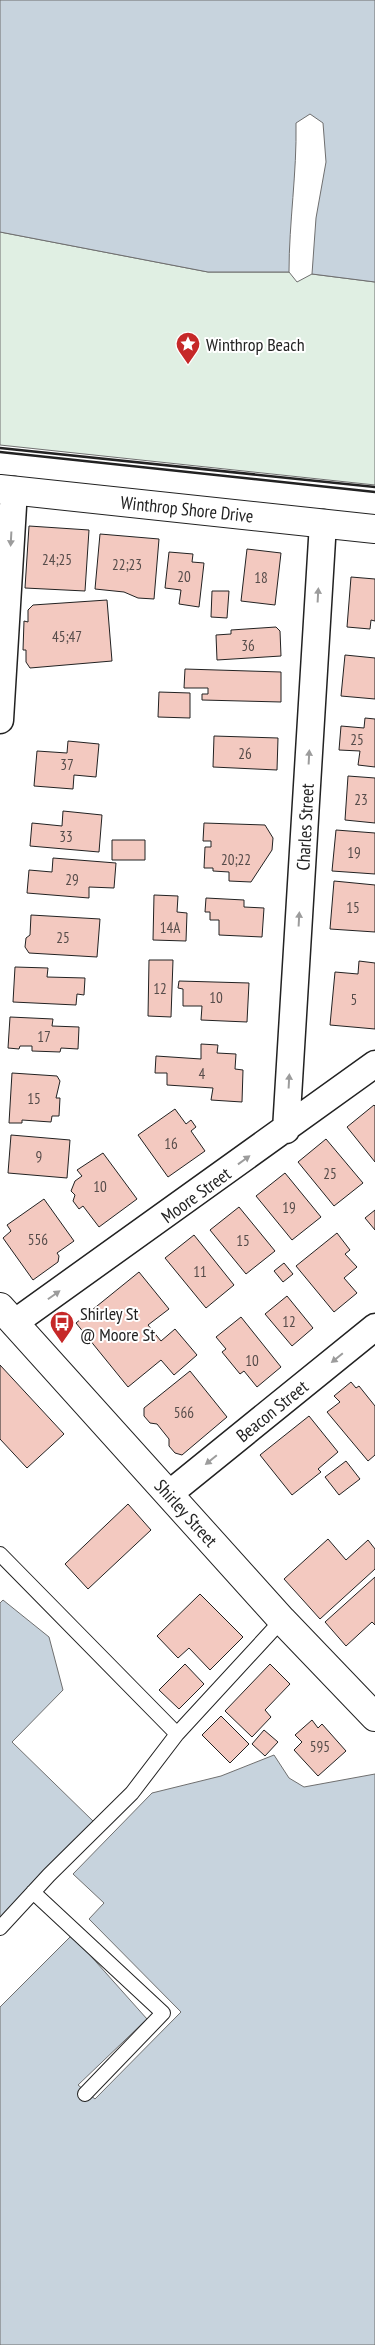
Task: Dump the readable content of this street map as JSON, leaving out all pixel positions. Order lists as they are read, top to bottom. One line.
{"streets":{"main road":["Winthrop Shore Drive","Shirley Street"],"street":["Charles Street","Moore Street","Beacon Street"]},"crossings":[["Winthrop Shore Drive","Charles Street"],["Charles Street","Moore Street"],["Moore Street","Shirley Street"],["Beacon Street","Shirley Street"]],"one_way":["Charles Street","Moore Street","Beacon Street"],"places":{"place":["Winthrop Beach"],"bus stop":["Shirley St @ Moore St"]},"house_numbers":["24;25","22;23","20","18","45;47","36","25","26","37","23","33","19","20;22","29","15","14A","25","12","10","5","17","4","15","16","9","25","10","19","556","15","11","12","10","566","595"]}
